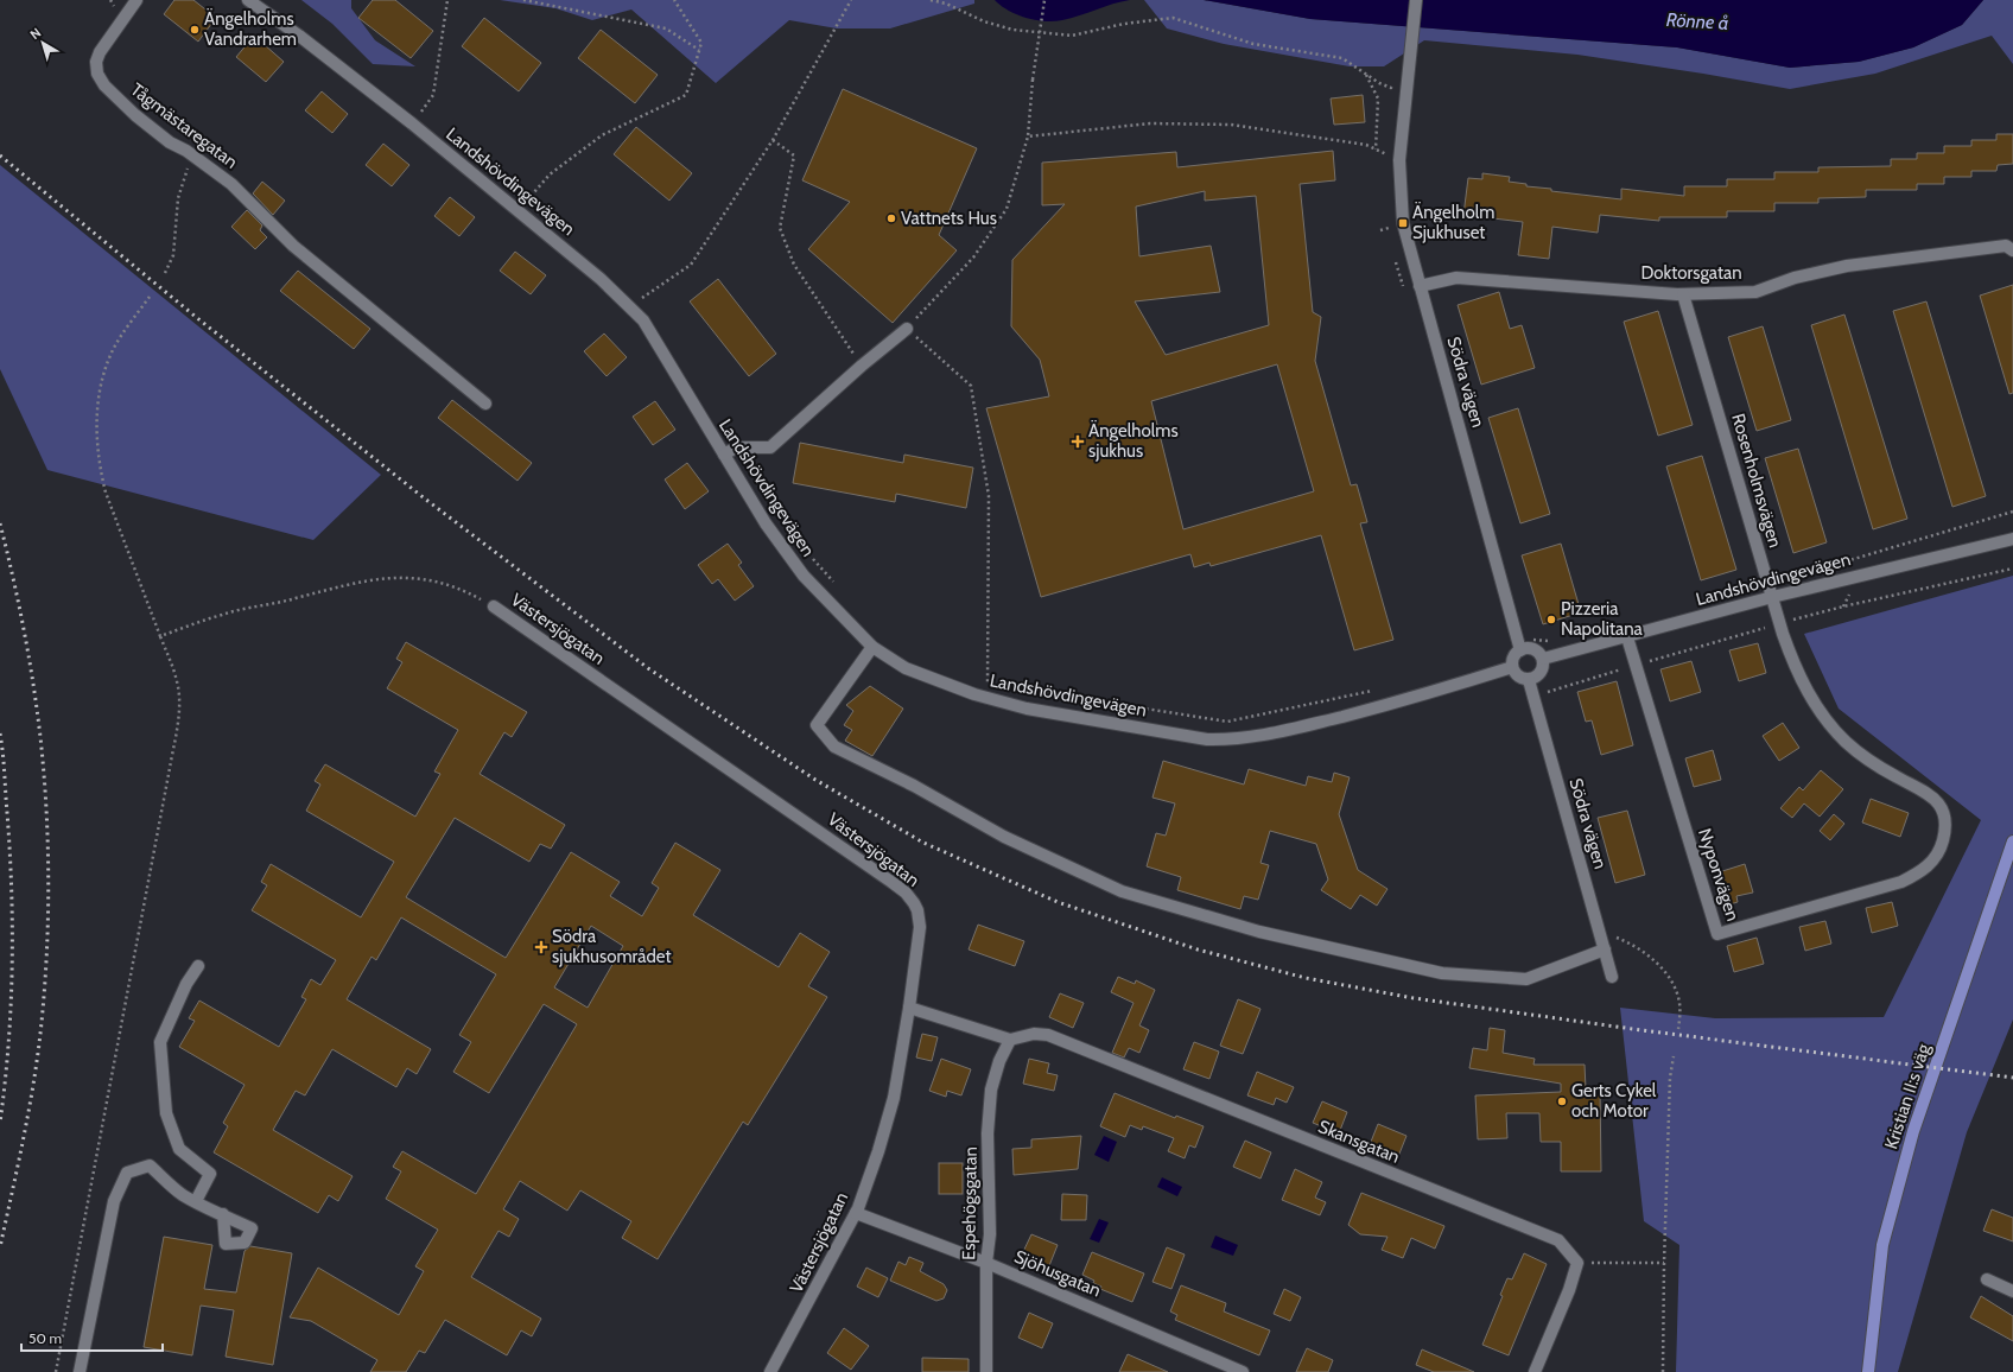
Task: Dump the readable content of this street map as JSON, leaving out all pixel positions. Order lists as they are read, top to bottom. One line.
{"streets":{"main road":["Kristian II:s väg"],"street":["Tågmästaregatan","Landshövdingevägen","Doktorsgatan","Södra vägen","Rosenholmsvägen","Västersjögatan","Nyponvägen","Skansgatan","Espehögsgatan","Sjöhusgatan"]},"crossings":[["Landshövdingevägen","Södra vägen"],["Landshövdingevägen","Rosenholmsvägen"],["Landshövdingevägen","Nyponvägen"],["Doktorsgatan","Södra vägen"],["Doktorsgatan","Rosenholmsvägen"],["Rosenholmsvägen","Nyponvägen"],["Västersjögatan","Sjöhusgatan"],["Skansgatan","Espehögsgatan"],["Espehögsgatan","Sjöhusgatan"]],"water":["Rönne å"],"places":{"other":["Ängelholms Vandrarhem","Vattnets Hus","Pizzeria Napolitana","Gerts Cykel och Motor"],"transit":["Ängelholm Sjukhuset"],"health":["Ängelholms sjukhus","Södra sjukhusområdet"]},"scale_bar":"50 m","north":"top left"}
